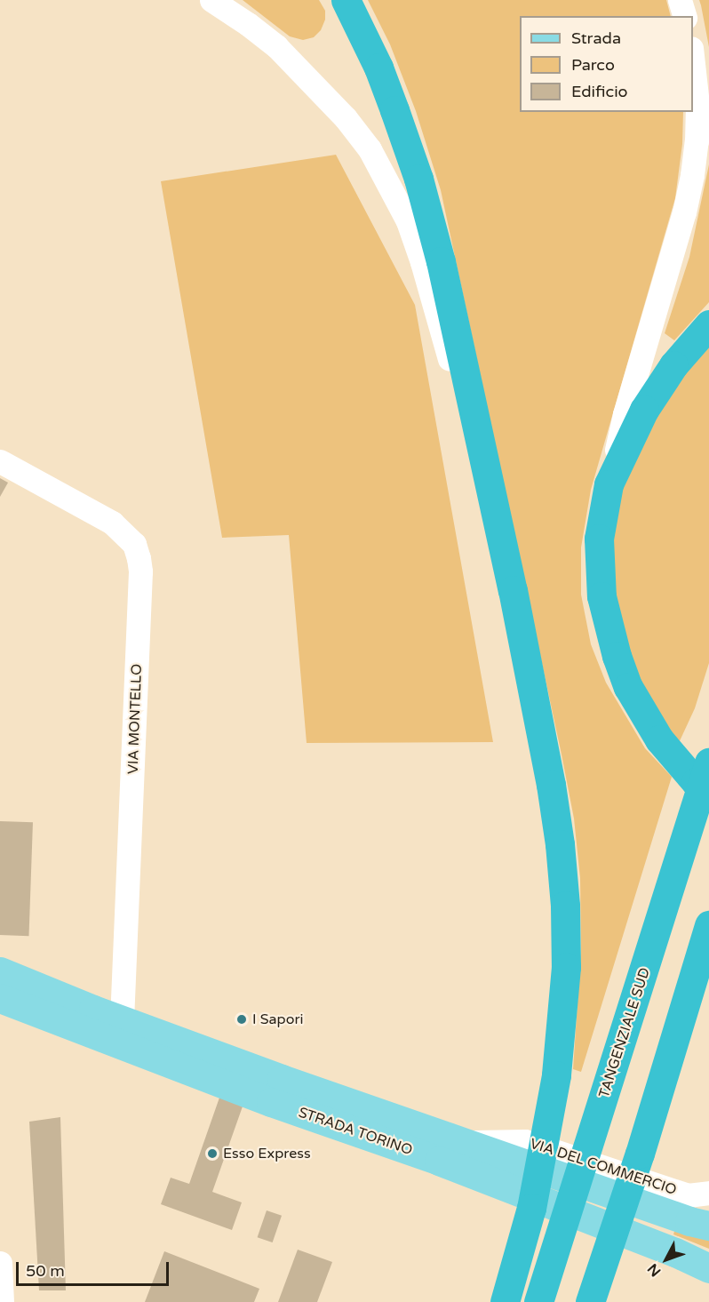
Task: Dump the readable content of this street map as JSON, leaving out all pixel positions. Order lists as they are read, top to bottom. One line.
{"streets":{"highway":["TANGENZIALE SUD"],"main road":["STRADA TORINO"],"street":["VIA MONTELLO","VIA DEL COMMERCIO"]},"crossings":[["VIA MONTELLO","STRADA TORINO"],["STRADA TORINO","VIA DEL COMMERCIO"]],"places":["I Sapori","Esso Express"],"legend":["Strada","Parco","Edificio"],"scale_bar":"50 m","north":"bottom left"}
